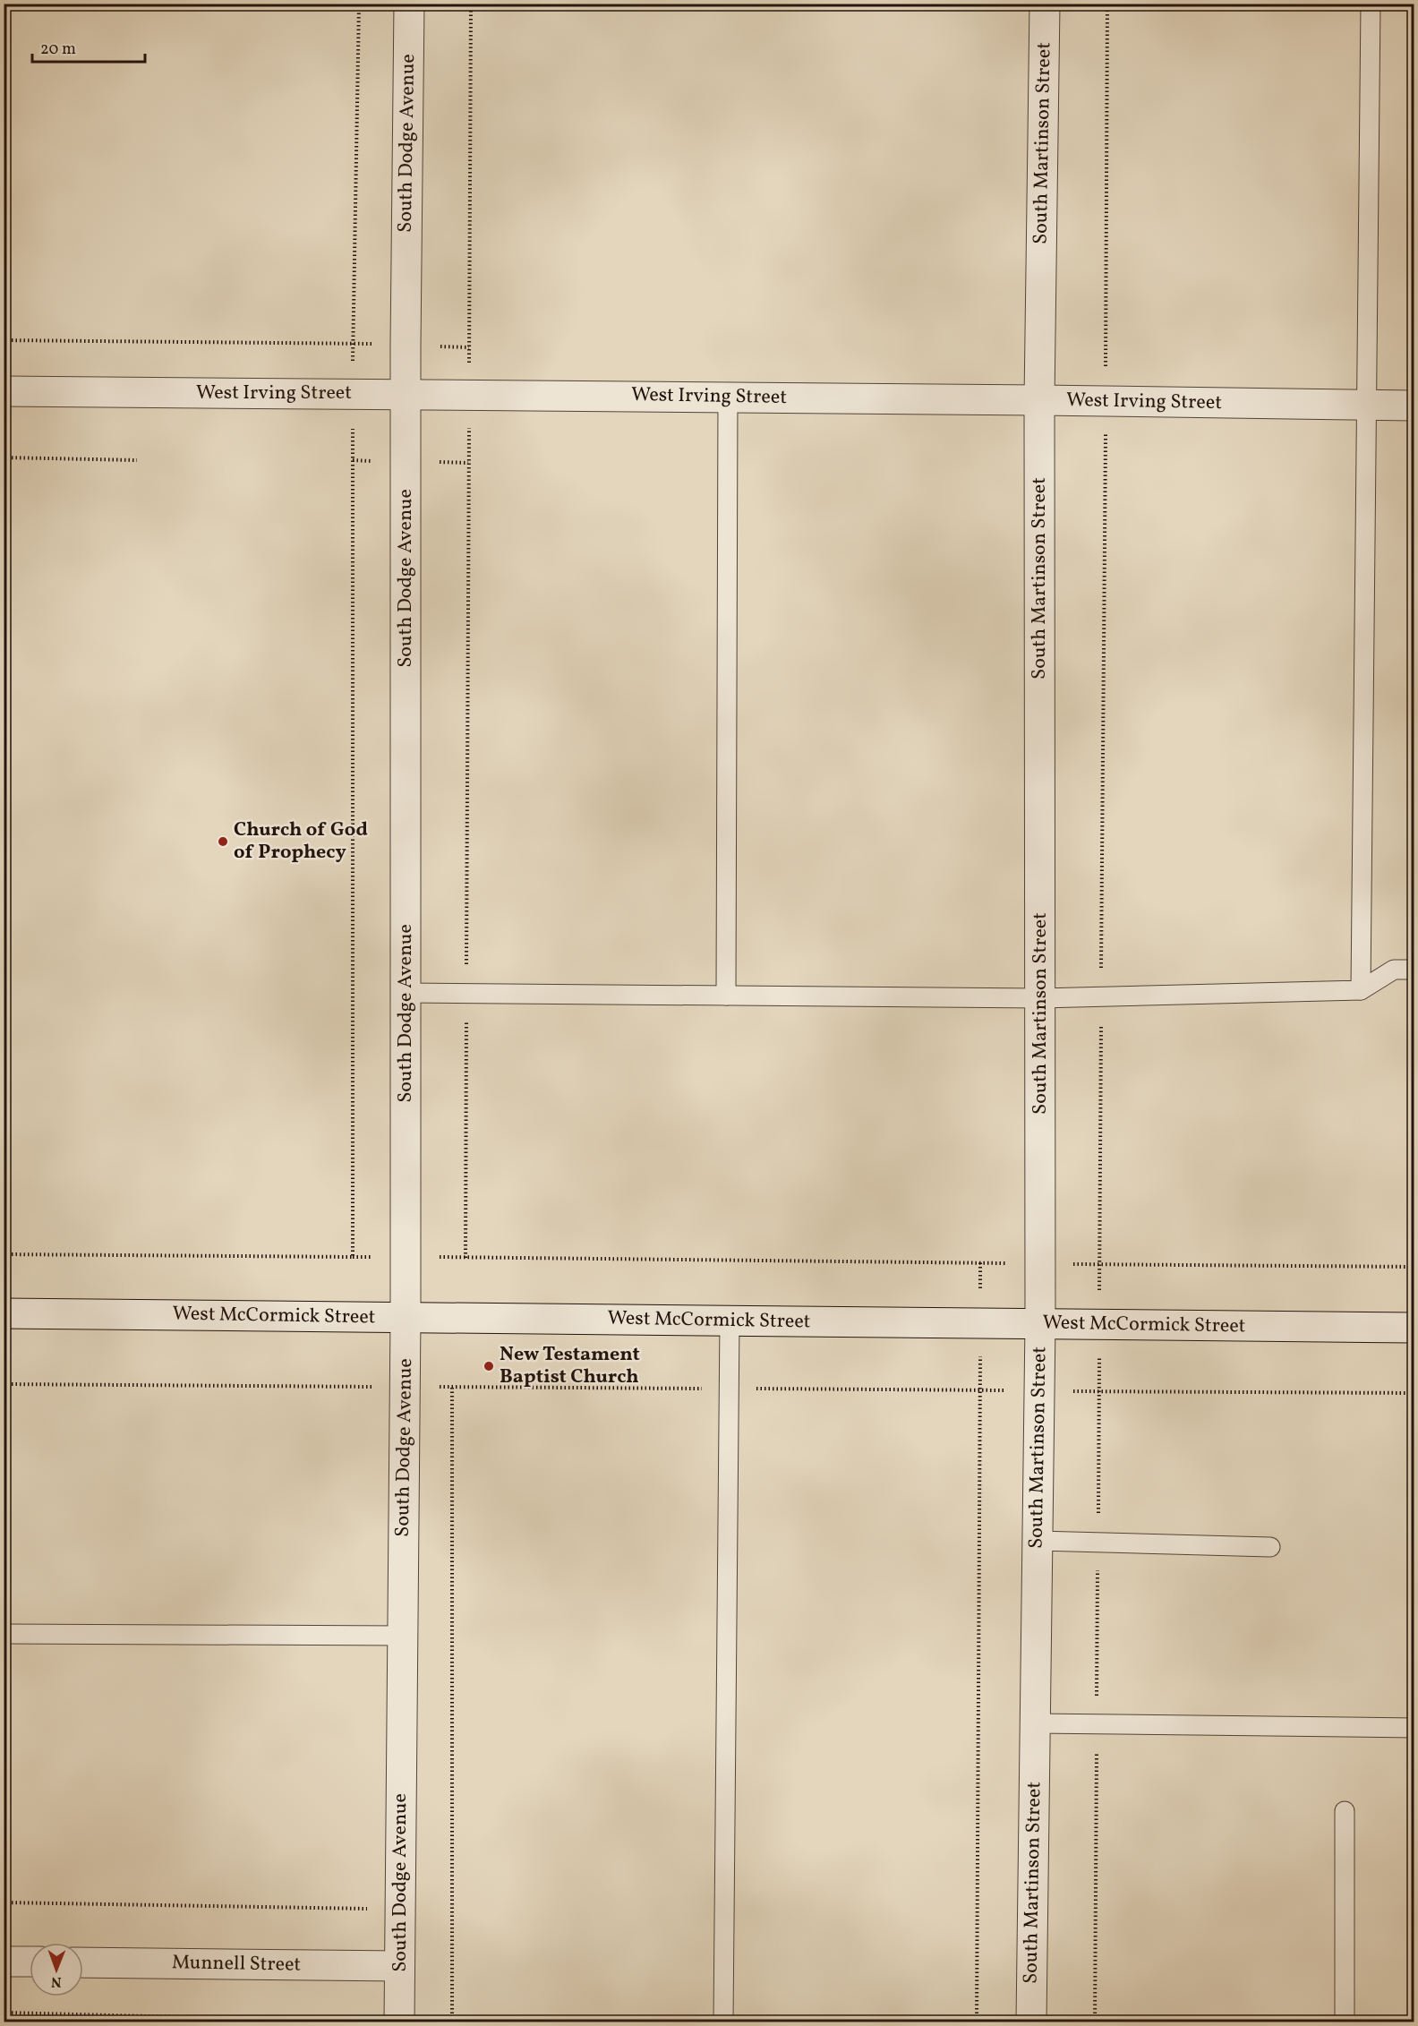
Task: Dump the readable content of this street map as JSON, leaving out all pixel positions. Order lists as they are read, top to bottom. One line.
{"streets":{"street":["South Dodge Avenue","South Martinson Street","West Irving Street","West McCormick Street","Munnell Street"]},"crossings":[["South Dodge Avenue","West Irving Street"],["South Dodge Avenue","West McCormick Street"],["South Dodge Avenue","Munnell Street"],["South Martinson Street","West Irving Street"],["South Martinson Street","West McCormick Street"]],"places":["Church of God of Prophecy","New Testament Baptist Church"],"scale_bar":"20 m","north":"bottom"}
